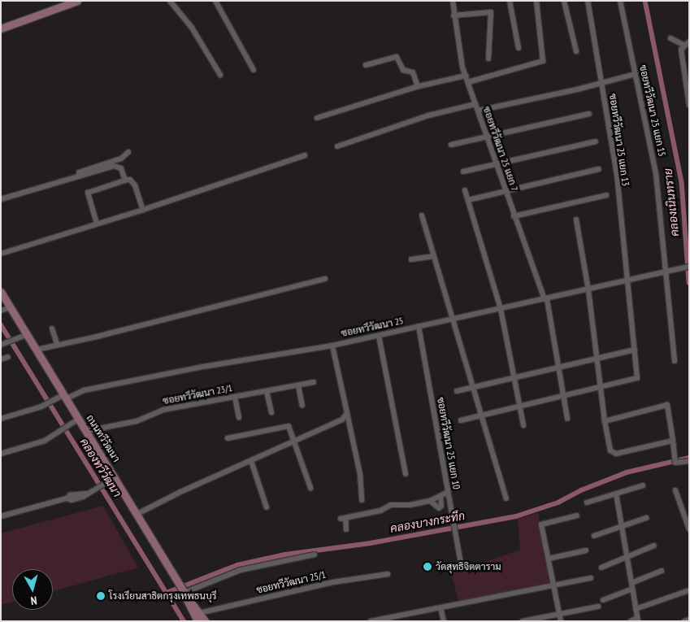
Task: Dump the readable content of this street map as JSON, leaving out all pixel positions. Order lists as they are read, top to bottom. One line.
{"streets":{"main road":["ถนนทวีวัฒนา"],"street":["ซอยทวีวัฒนา 25 แยก 15","ซอยทวีวัฒนา 25 แยก 13","ซอยทวีวัฒนา 25 แยก 7","ซอยทวีวัฒนา 25","ซอยทวีวัฒนา 23/1","ซอยทวีวัฒนา 25 แยก 10","ซอยทวีวัฒนา 25/1"]},"crossings":[["ซอยทวีวัฒนา 25 แยก 15","ซอยทวีวัฒนา 25"],["ซอยทวีวัฒนา 25 แยก 13","ซอยทวีวัฒนา 25"],["ซอยทวีวัฒนา 25 แยก 7","ซอยทวีวัฒนา 25"],["ซอยทวีวัฒนา 25","ซอยทวีวัฒนา 25 แยก 10"],["ซอยทวีวัฒนา 23/1","ถนนทวีวัฒนา"],["ถนนทวีวัฒนา","ซอยทวีวัฒนา 25/1"]],"water":["คลองเนินทราย","คลองทวีวัฒนา","คลองบางกระทึก"],"places":["วัดสุทธิจิตตาราม","โรงเรียนสาธิตกรุงเทพธนบุรี"],"north":"bottom"}
